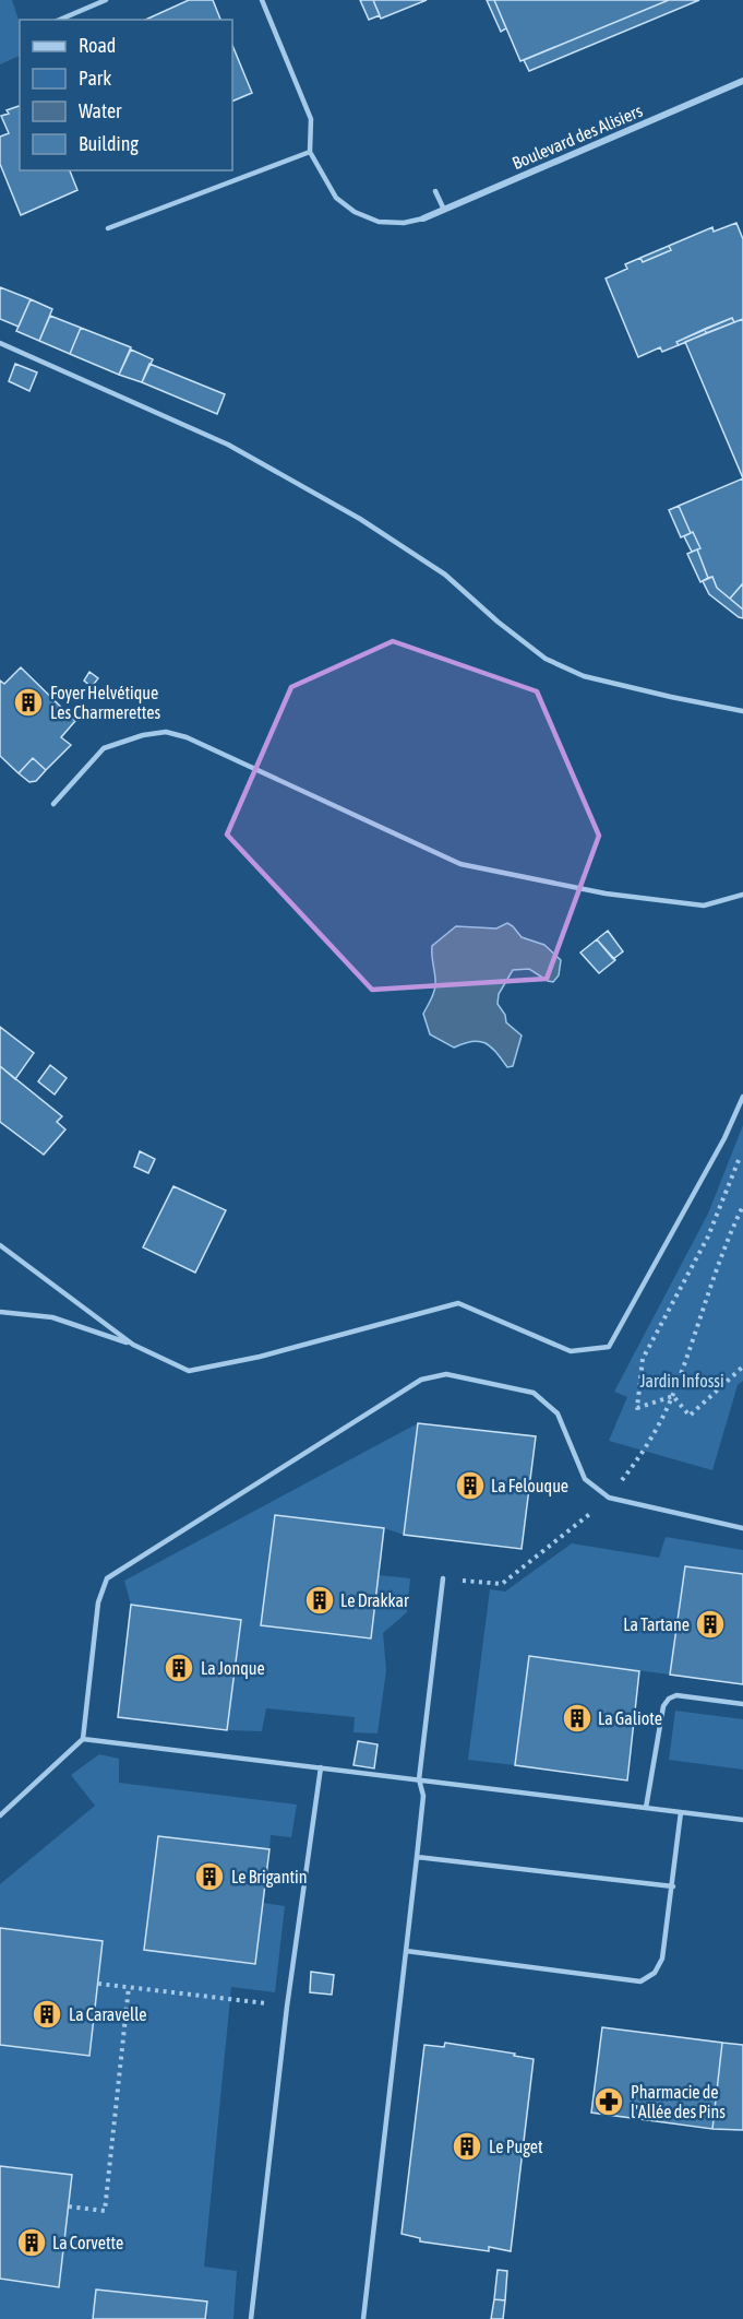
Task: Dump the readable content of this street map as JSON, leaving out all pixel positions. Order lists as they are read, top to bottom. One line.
{"streets":{"street":["Boulevard des Alisiers"]},"parks":["Jardin Infossi"],"places":{"building":["Foyer Helvétique Les Charmerettes","La Felouque","Le Drakkar","La Tartane","La Jonque","La Galiote","Le Brigantin","La Caravelle","Le Puget","La Corvette"],"pharmacy":["Pharmacie de l'Allée des Pins"]},"legend":["Road","Park","Water","Building"]}
